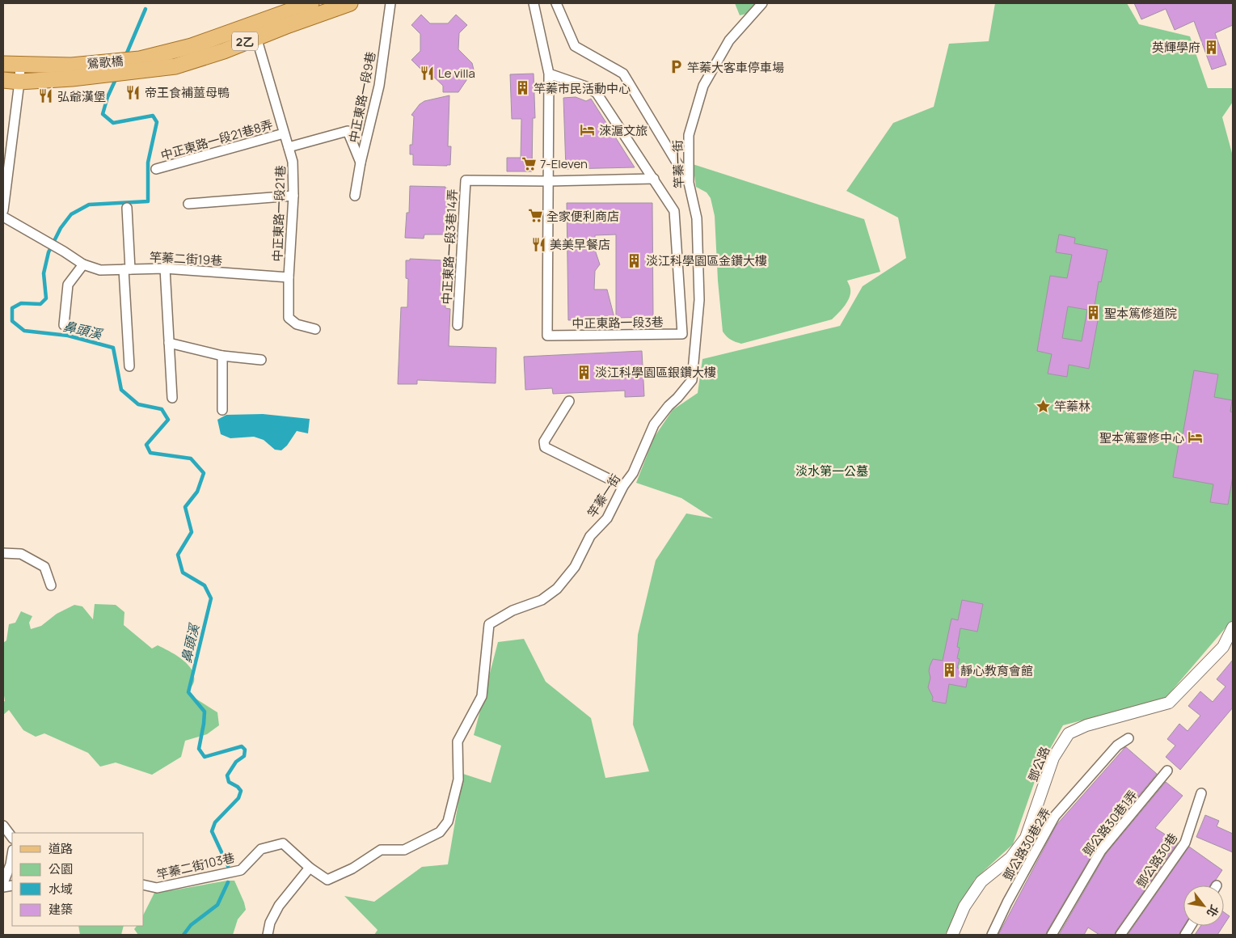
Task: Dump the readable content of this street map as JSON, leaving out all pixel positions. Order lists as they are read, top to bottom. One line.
{"streets":{"main road":["2乙","鶯歌橋"],"street":["中正東路一段9巷","中正東路一段21巷8弄","竿蓁一街","中正東路一段21巷","中正東路一段3巷14弄","竿蓁二街19巷","中正東路一段3巷","鄧公路","鄧公路30巷1弄","鄧公路30巷2弄","鄧公路30巷","竿蓁二街103巷"]},"crossings":[["2乙","鶯歌橋"],["2乙","中正東路一段21巷"],["中正東路一段21巷8弄","中正東路一段21巷"],["竿蓁一街","竿蓁二街103巷"],["中正東路一段21巷","竿蓁二街19巷"],["中正東路一段3巷14弄","中正東路一段3巷"]],"water":["鼻頭溪"],"parks":["淡水第一公墓"],"places":{"building":["英輝學府","竿蓁市民活動中心","淡江科學園區金鑽大樓","聖本篤修道院","淡江科學園區銀鑽大樓","靜心教育會館"],"parking":["竿蓁大客車停車場"],"restaurant":["Le villa","帝王食補薑母鴨","弘爺漢堡","美美早餐店"],"hotel":["淶滬文旅","聖本篤靈修中心"],"supermarket":["7-Eleven","全家便利商店"],"place":["竿蓁林"]},"legend":["道路","公園","水域","建築"],"north":"bottom right"}
